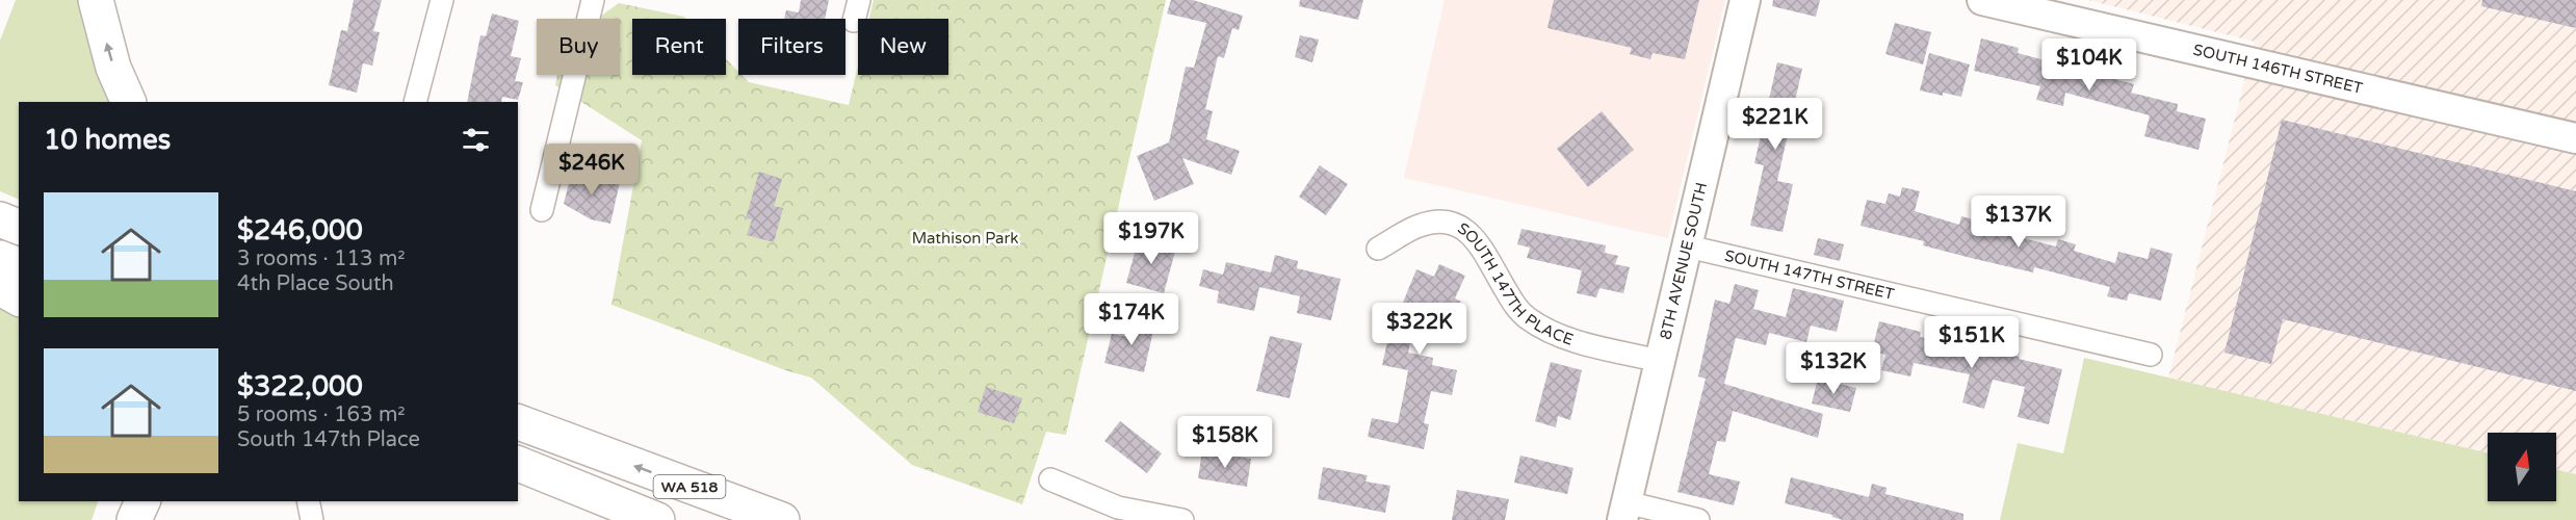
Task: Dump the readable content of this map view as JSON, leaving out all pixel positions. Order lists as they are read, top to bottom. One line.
{"streets":{"highway":["WA 518"],"street":["SOUTH 146TH STREET","8TH AVENUE SOUTH","SOUTH 147TH STREET","SOUTH 147TH PLACE"]},"crossings":[["8TH AVENUE SOUTH","SOUTH 147TH STREET"],["8TH AVENUE SOUTH","SOUTH 147TH PLACE"]],"parks":["Mathison Park"],"north":"top","page":{"chip":["Buy","Rent","Filters","New"],"price":["$104K","$221K","$246K","$137K","$197K","$174K","$322K","$151K","$132K","$158K"],"heading":"10 homes","list":[{"name":"$246,000","note":"3 rooms · 113 m² · 4th Place South"},{"name":"$322,000","note":"5 rooms · 163 m² · South 147th Place"}]}}
